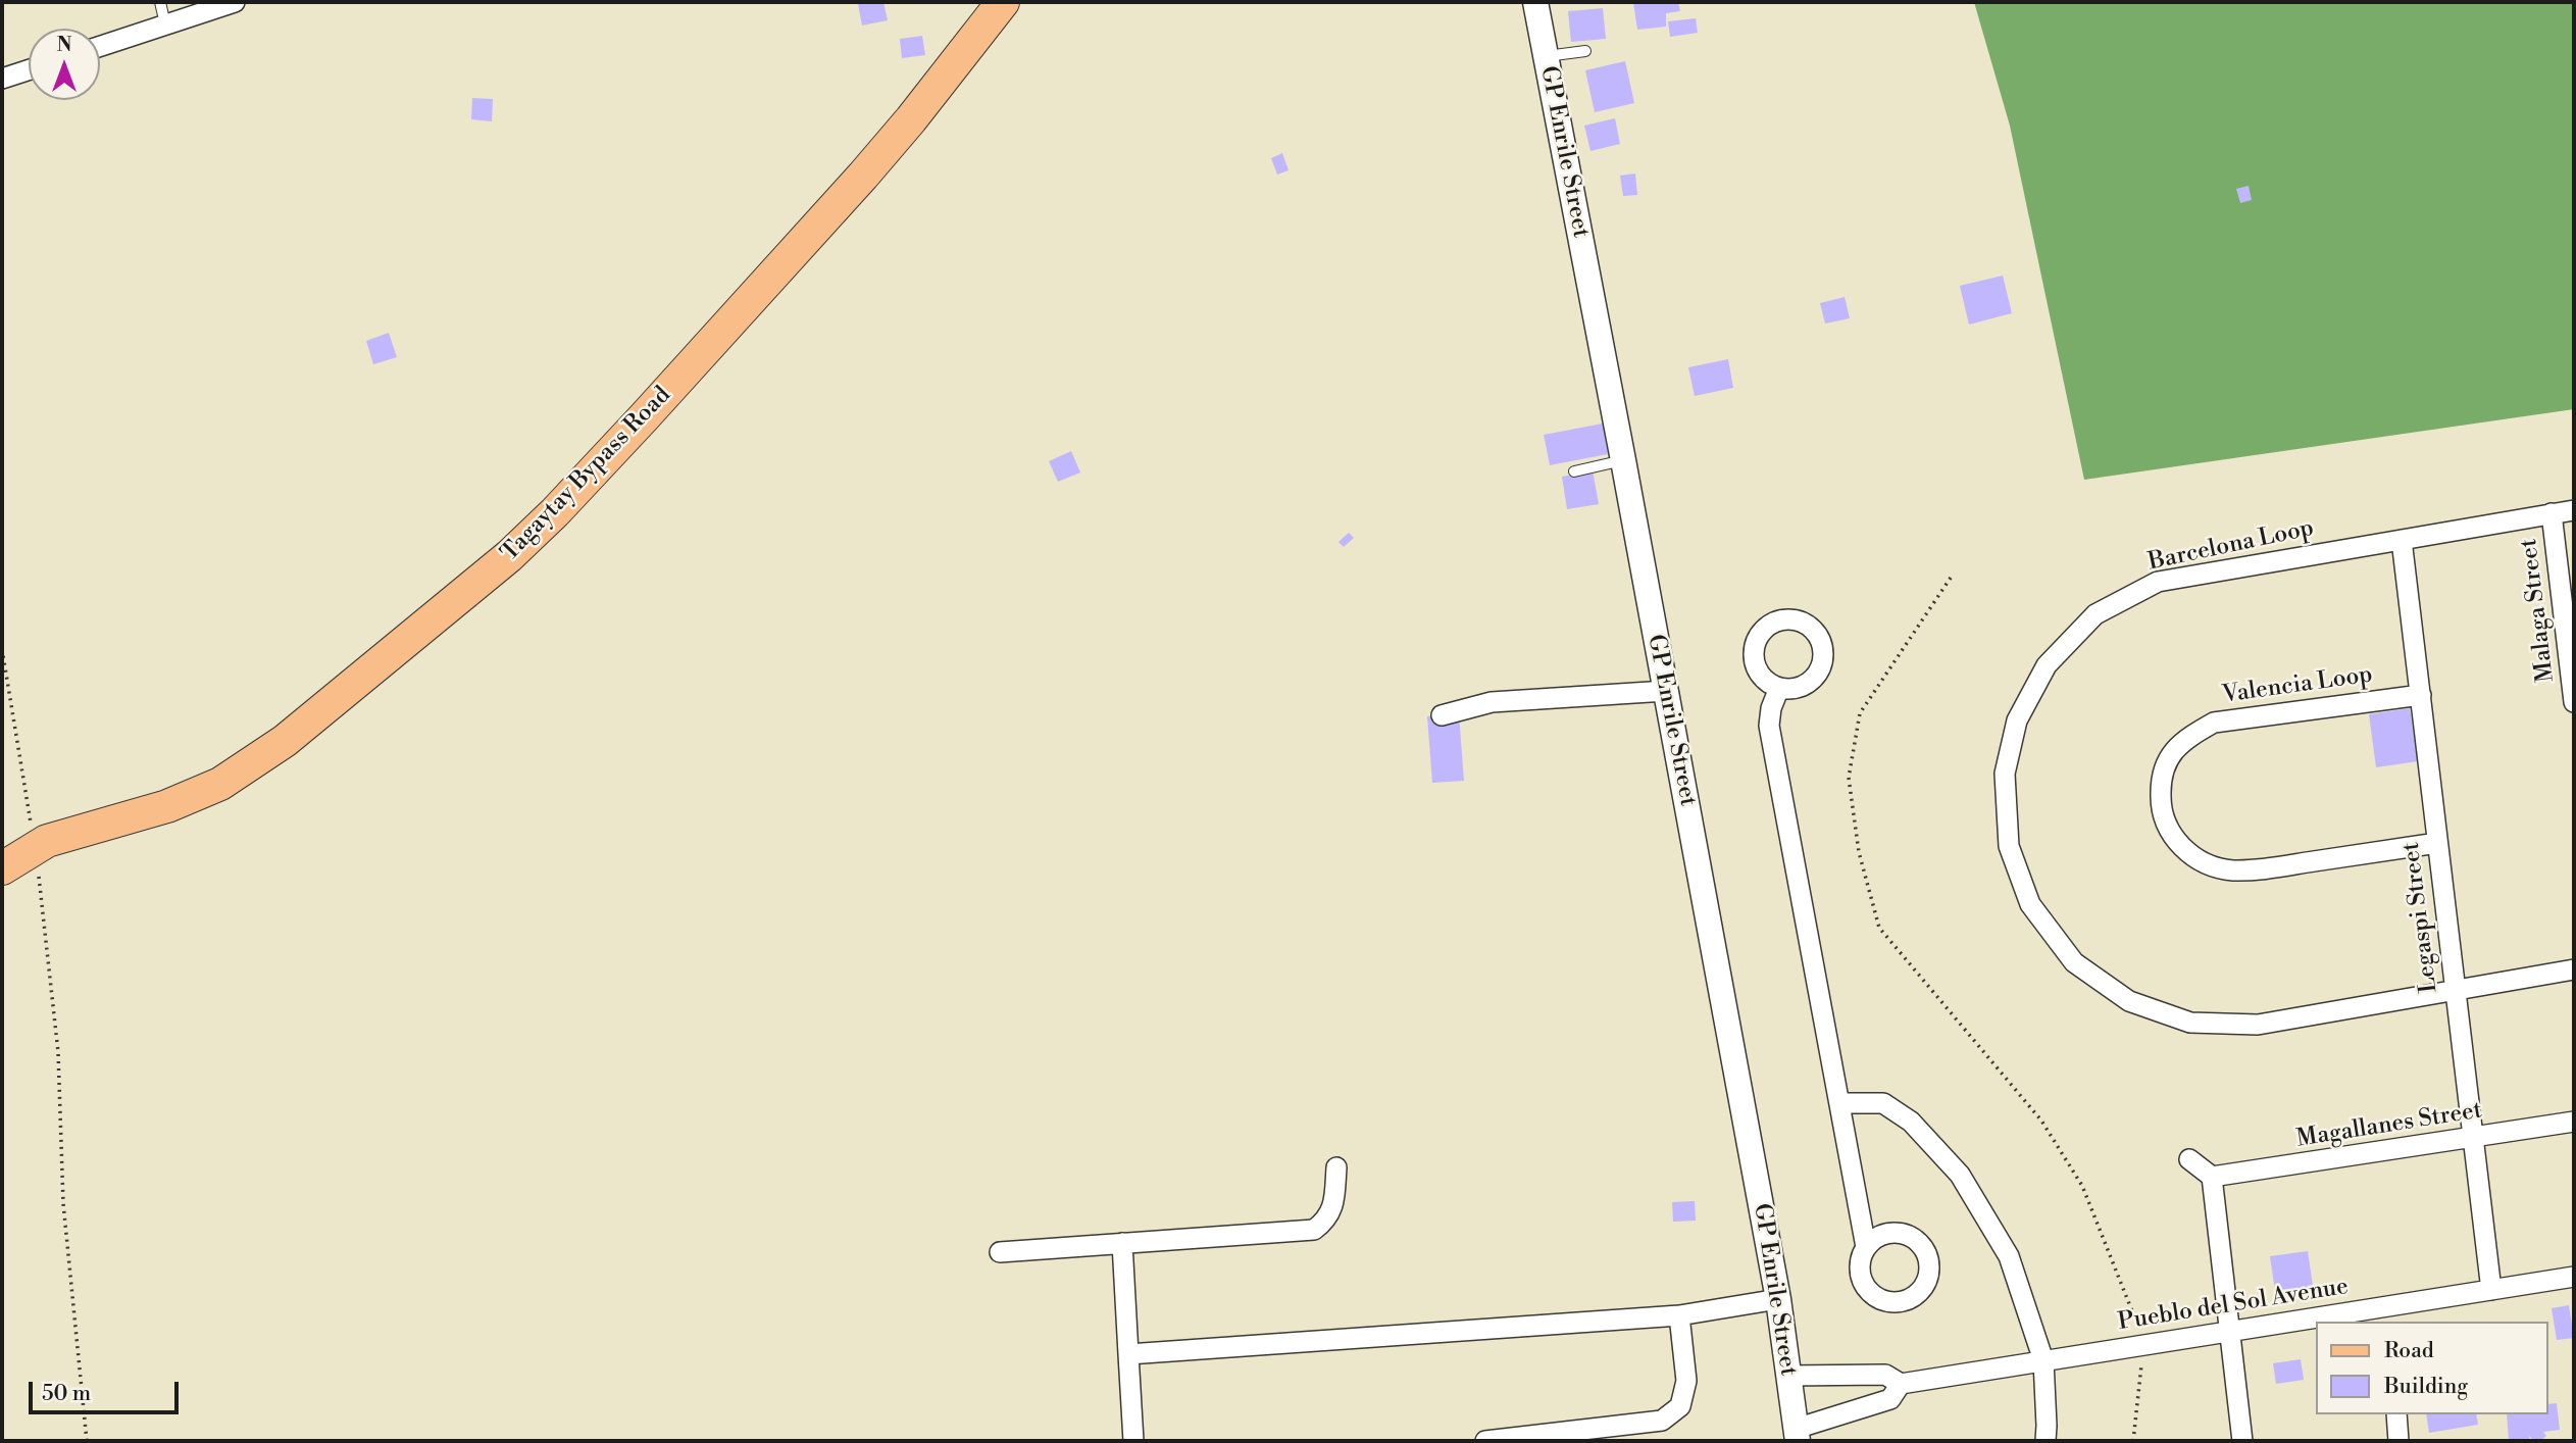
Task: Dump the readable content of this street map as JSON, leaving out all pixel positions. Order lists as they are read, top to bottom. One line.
{"streets":{"main road":["Tagaytay Bypass Road"],"street":["GP Enrile Street","Barcelona Loop","Malaga Street","Valencia Loop","Legaspi Street","Magallanes Street","Pueblo del Sol Avenue"]},"crossings":[["GP Enrile Street","Pueblo del Sol Avenue"],["Barcelona Loop","Malaga Street"],["Barcelona Loop","Legaspi Street"],["Valencia Loop","Legaspi Street"],["Legaspi Street","Magallanes Street"],["Legaspi Street","Pueblo del Sol Avenue"]],"legend":["Road","Building"],"scale_bar":"50 m","north":"top"}
